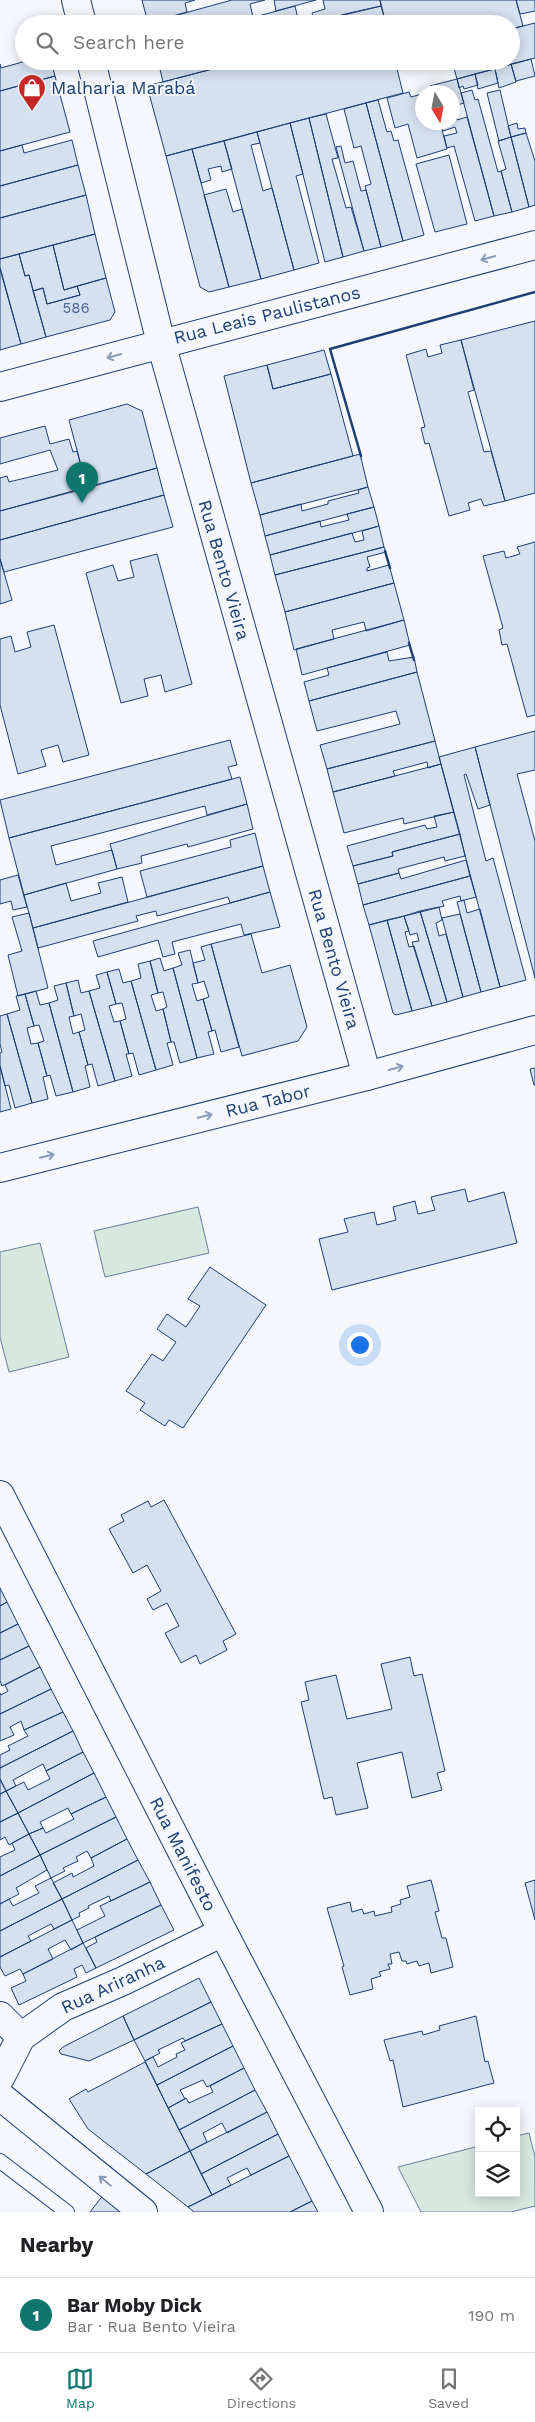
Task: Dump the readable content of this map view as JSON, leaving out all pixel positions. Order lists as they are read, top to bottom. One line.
{"streets":{"main road":["Rua Leais Paulistanos","Rua Bento Vieira","Rua Tabor","Rua Manifesto","Rua Ariranha"]},"crossings":[["Rua Leais Paulistanos","Rua Bento Vieira"],["Rua Bento Vieira","Rua Tabor"],["Rua Manifesto","Rua Ariranha"]],"one_way":["Rua Leais Paulistanos","Rua Tabor"],"places":{"shop":["Malharia Marabá"]},"house_numbers":["586"],"north":"bottom","page":{"search":"Search here","pins":"1","heading":"Nearby","list":[{"mark":"1","name":"Bar Moby Dick","note":"Bar · Rua Bento Vieira","value":"190 m"}],"nav":["Map","Directions","Saved"]}}
